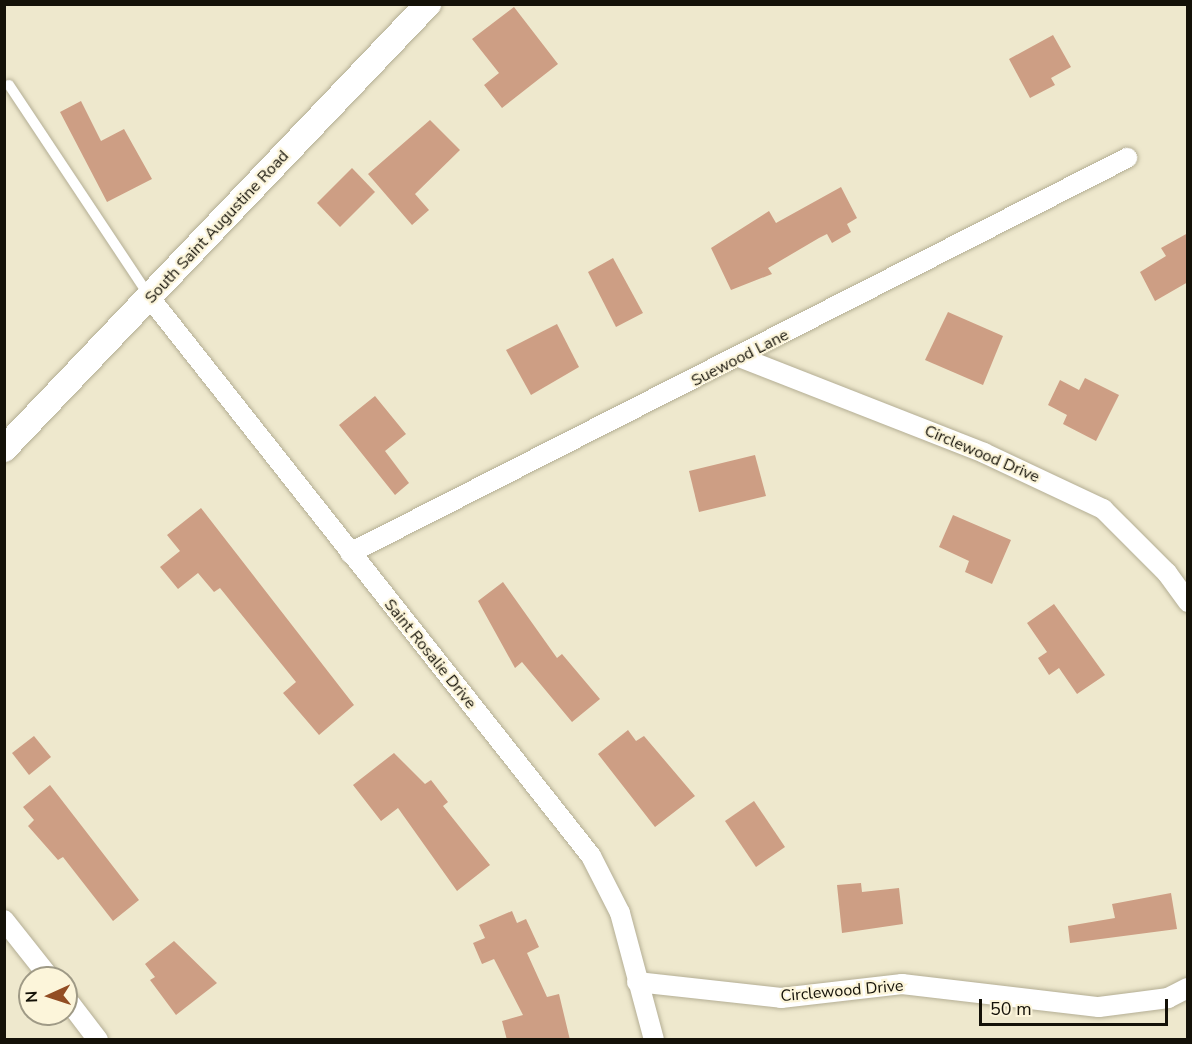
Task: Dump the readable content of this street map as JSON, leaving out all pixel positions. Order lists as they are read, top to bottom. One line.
{"streets":{"street":["South Saint Augustine Road","Suewood Lane","Circlewood Drive","Saint Rosalie Drive"]},"crossings":[["South Saint Augustine Road","Saint Rosalie Drive"],["Suewood Lane","Circlewood Drive"],["Suewood Lane","Saint Rosalie Drive"],["Circlewood Drive","Saint Rosalie Drive"]],"scale_bar":"50 m","north":"left"}
